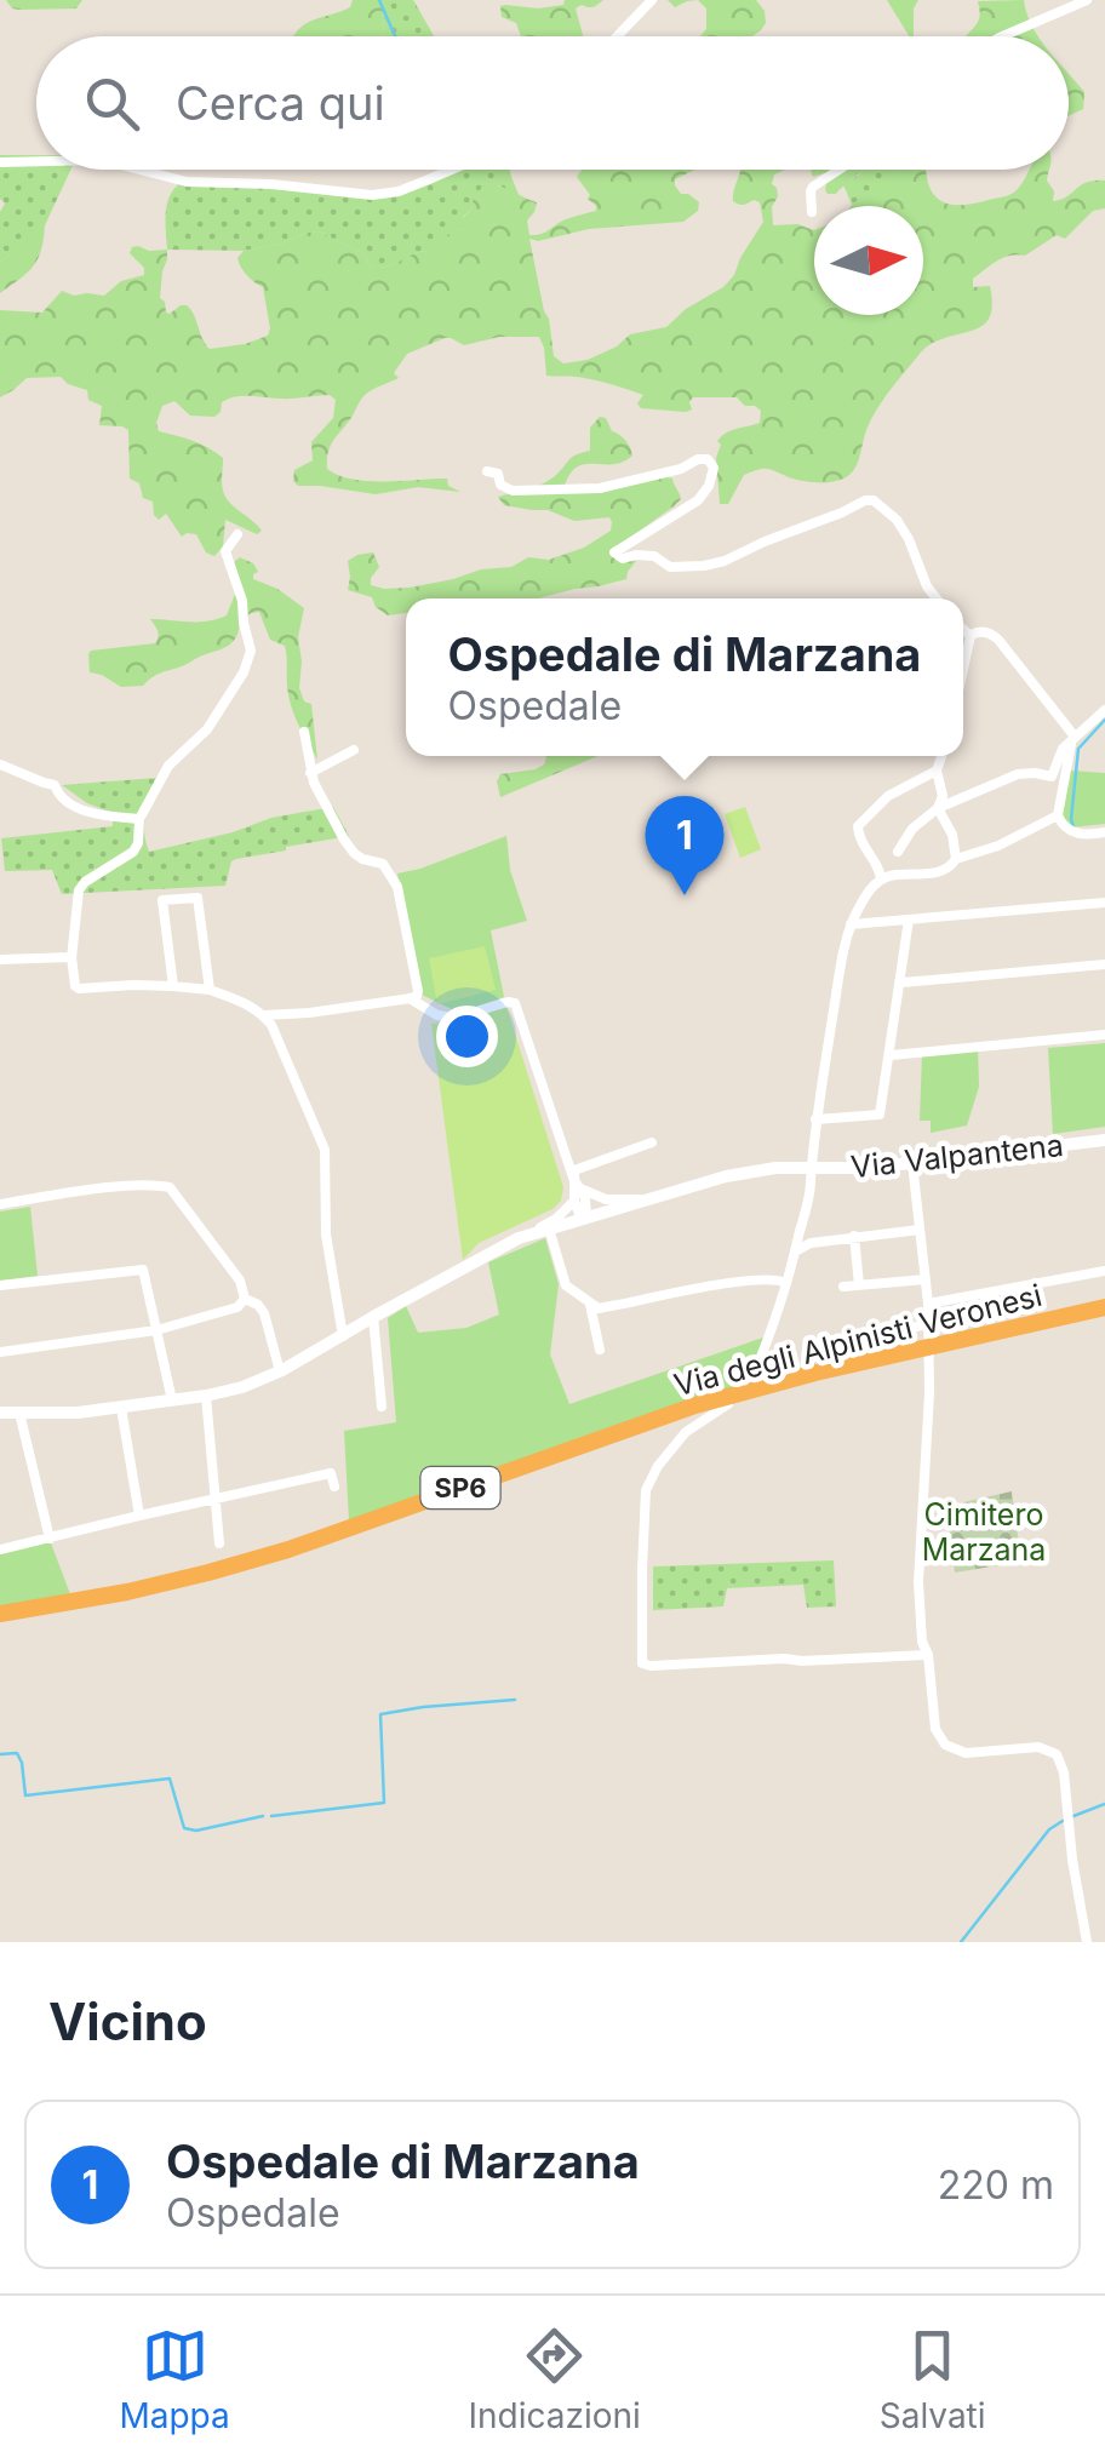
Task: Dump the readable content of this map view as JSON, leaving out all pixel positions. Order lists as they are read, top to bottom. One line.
{"streets":{"highway":["Via degli Alpinisti Veronesi","SP6"],"street":["Via Valpantena"]},"parks":["Cimitero Marzana"],"north":"right","page":{"search":"Cerca qui","popup":["Ospedale di Marzana","Ospedale"],"pins":"1","heading":"Vicino","list":[{"mark":"1","name":"Ospedale di Marzana","note":"Ospedale","value":"220 m"}],"nav":["Mappa","Indicazioni","Salvati"]}}
